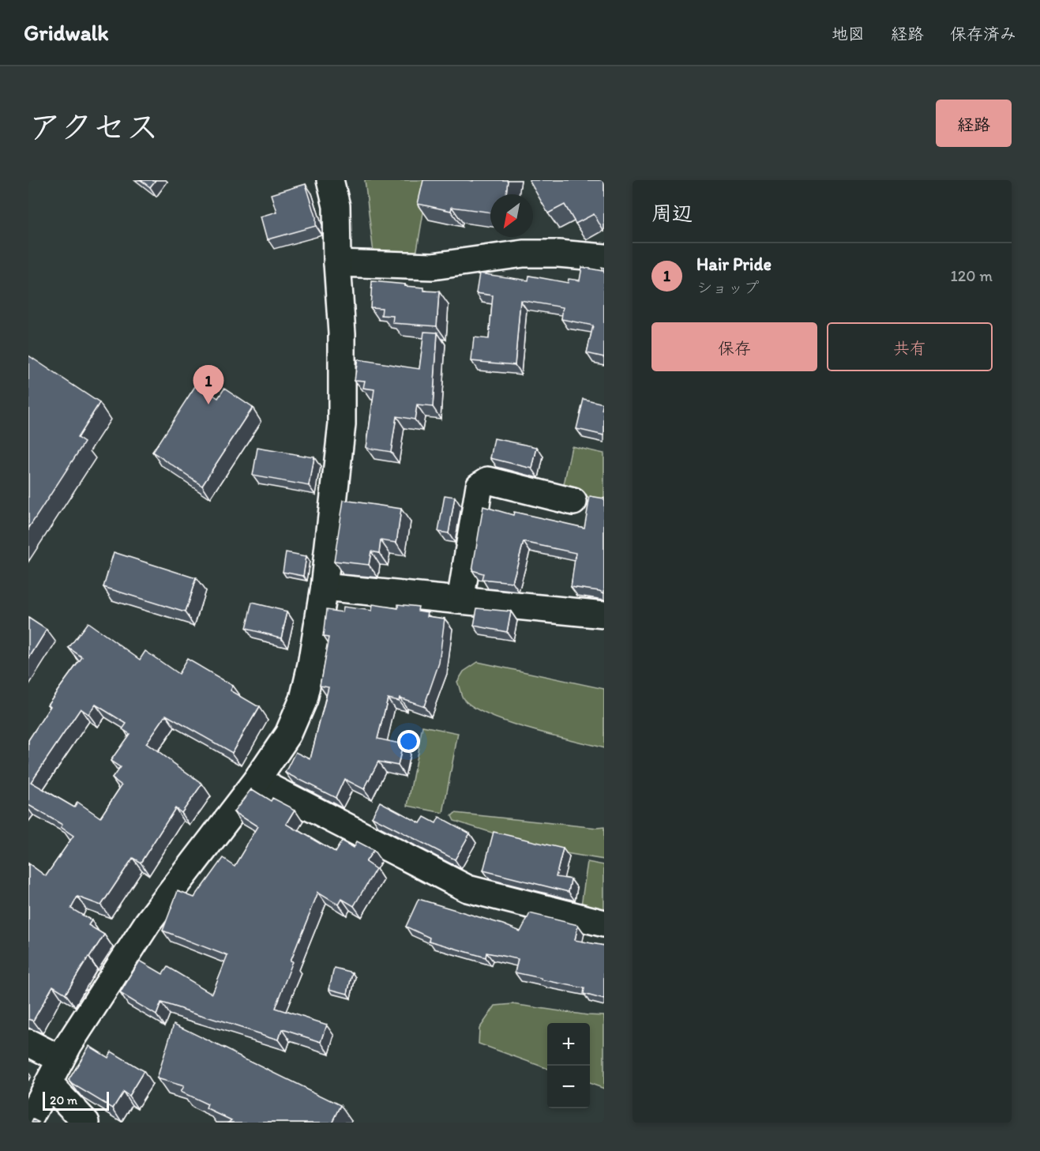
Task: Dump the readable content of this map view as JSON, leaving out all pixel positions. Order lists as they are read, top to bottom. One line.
{"scale_bar":"20 m","north":"bottom left","page":{"header":"Gridwalk","nav":["地図","経路","保存済み"],"title":"アクセス","buttons":["経路",["保存","共有"]],"heading":"周辺","list":[{"mark":"1","name":"Hair Pride","note":"ショップ","value":"120 m"}],"pins":"1","map_buttons":["+","−"],"scale":"20 m"}}
